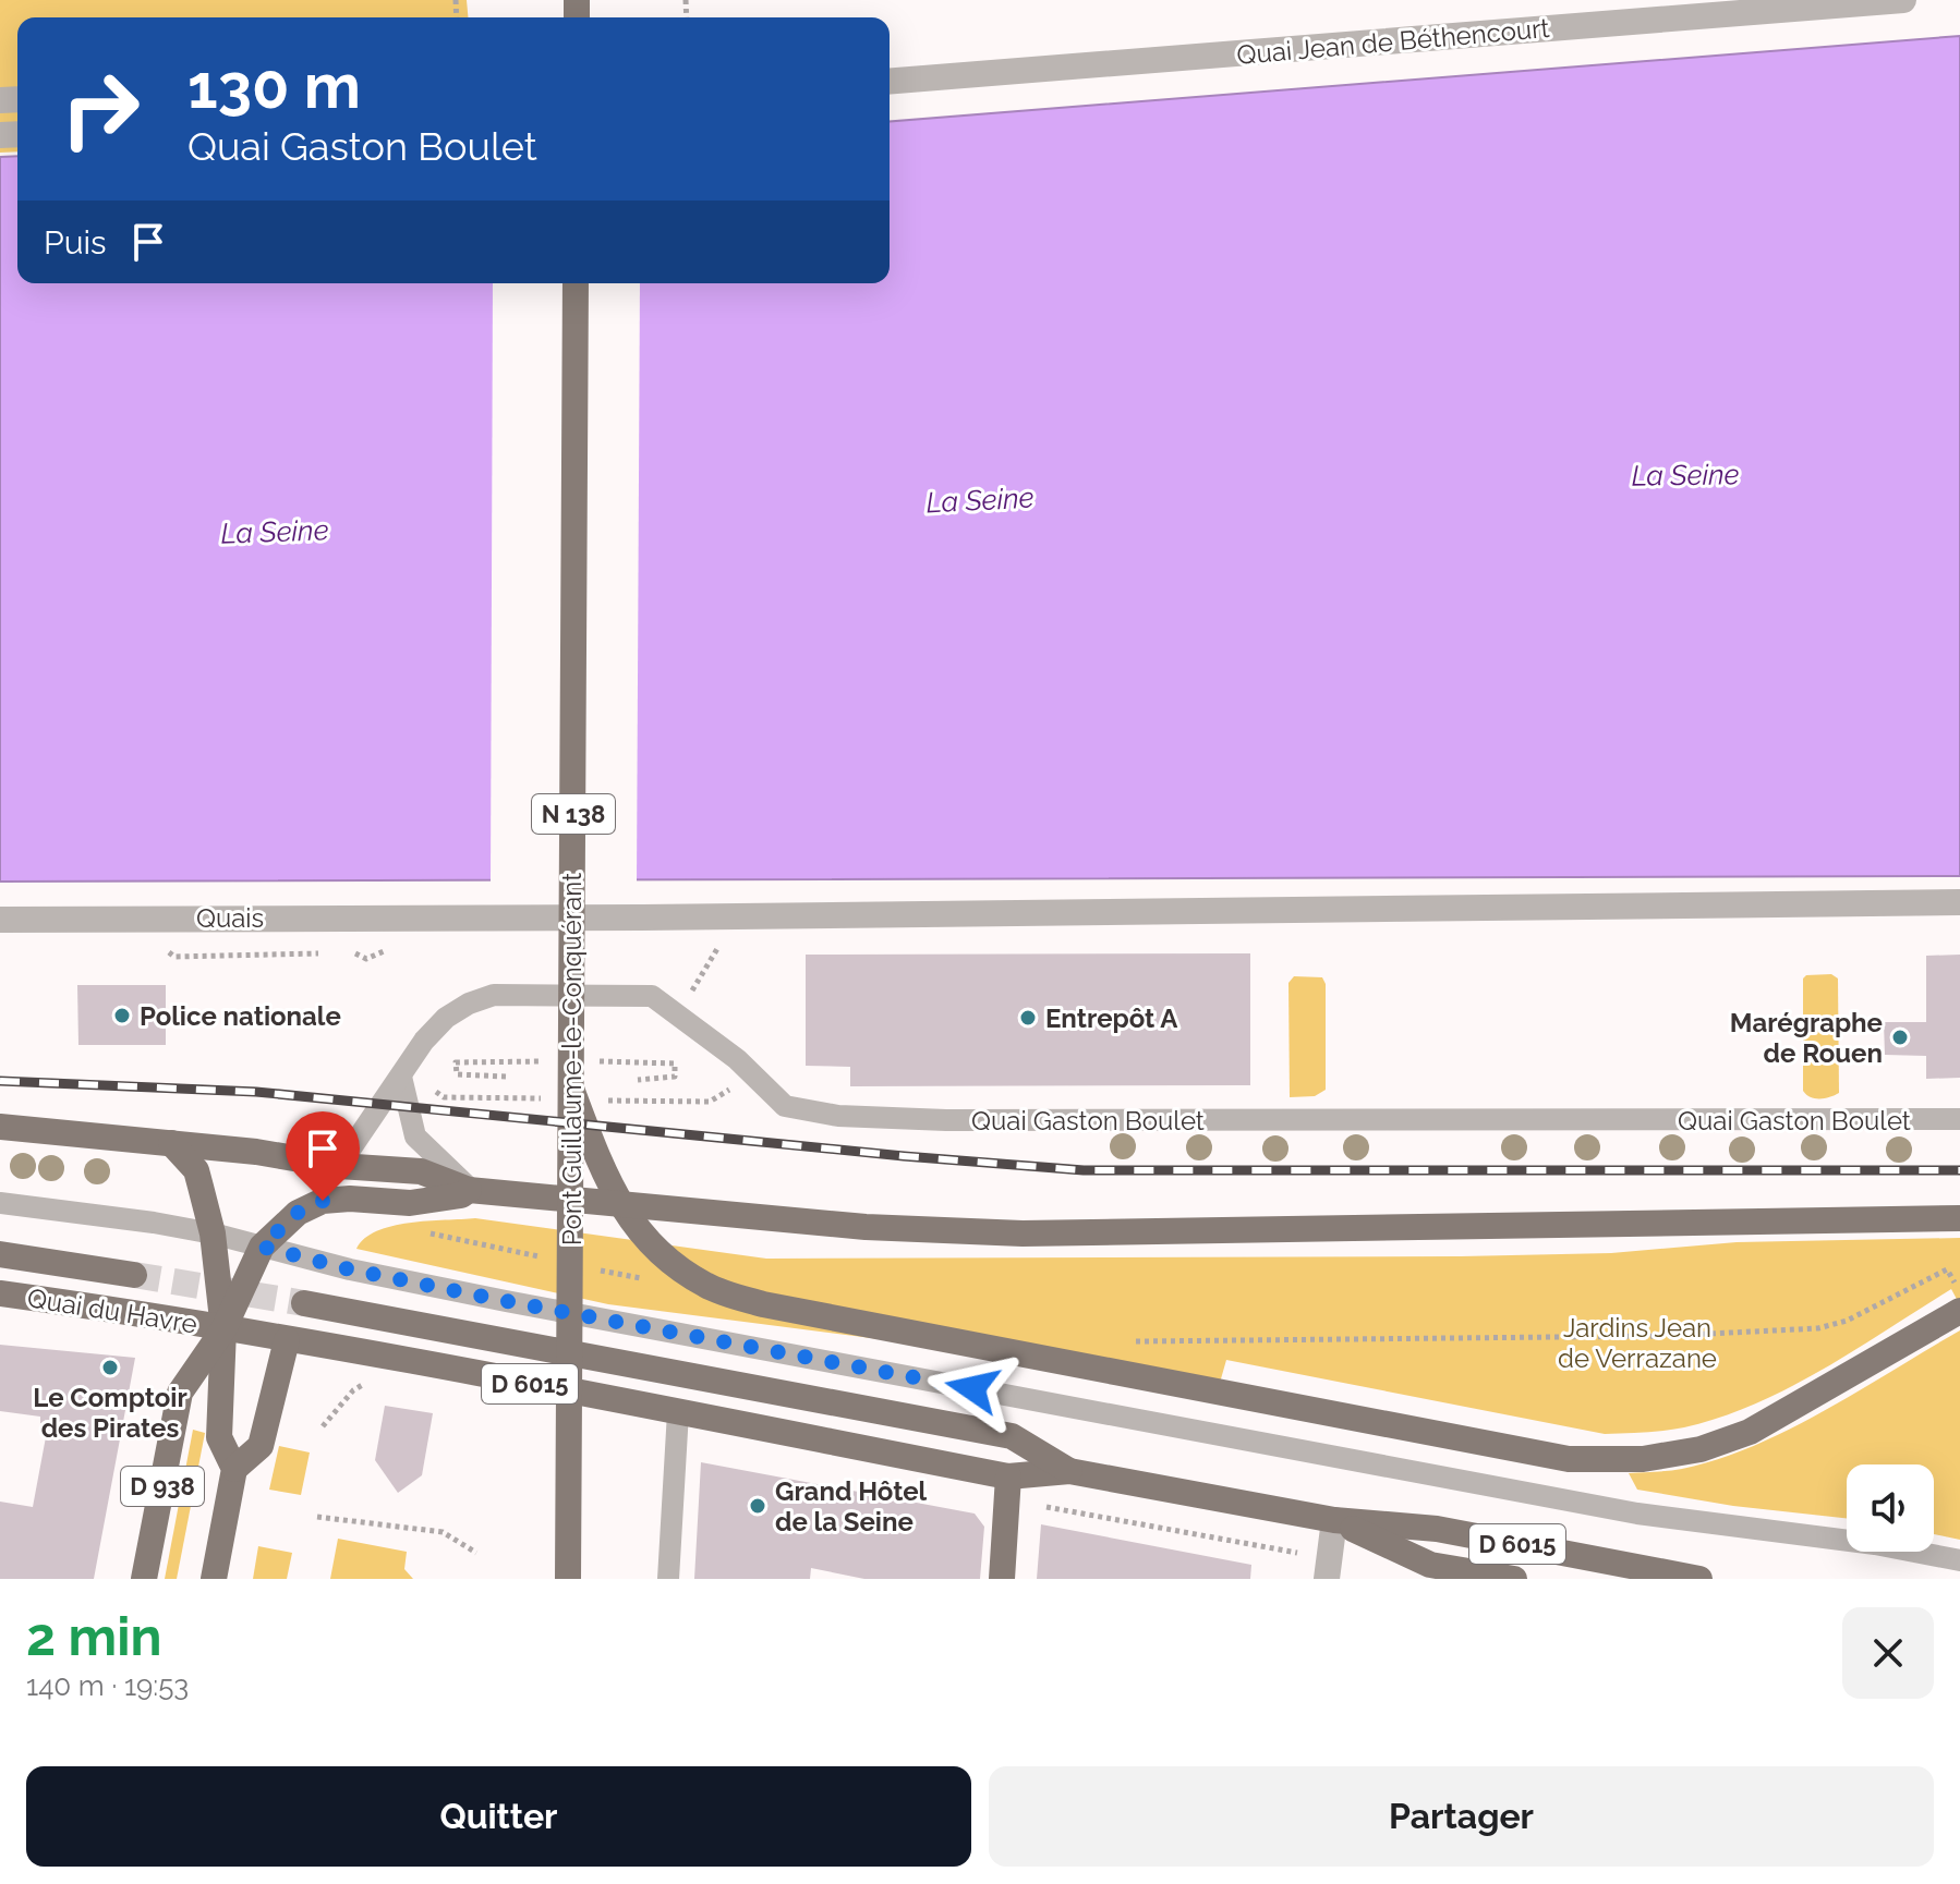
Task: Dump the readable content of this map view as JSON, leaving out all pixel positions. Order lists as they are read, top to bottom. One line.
{"streets":{"main road":["N 138","Pont Guillaume-le-Conquérant","Quai du Havre","D 6015","D 938"],"street":["Quai Jean de Béthencourt","Quais"],"lane":["Quai Gaston Boulet"]},"crossings":[["Quai du Havre","D 6015"],["Quai du Havre","D 938"],["D 6015","D 938"]],"water":["La Seine"],"parks":["Jardins Jean de Verrazane"],"places":["Police nationale","Entrepôt A","Marégraphe de Rouen","Le Comptoir des Pirates","Grand Hôtel de la Seine"],"page":{"turn":["130 m","Quai Gaston Boulet"],"then":"Puis","heading":["2 min","140 m · 19:53"],"buttons":["Quitter","Partager"]}}
